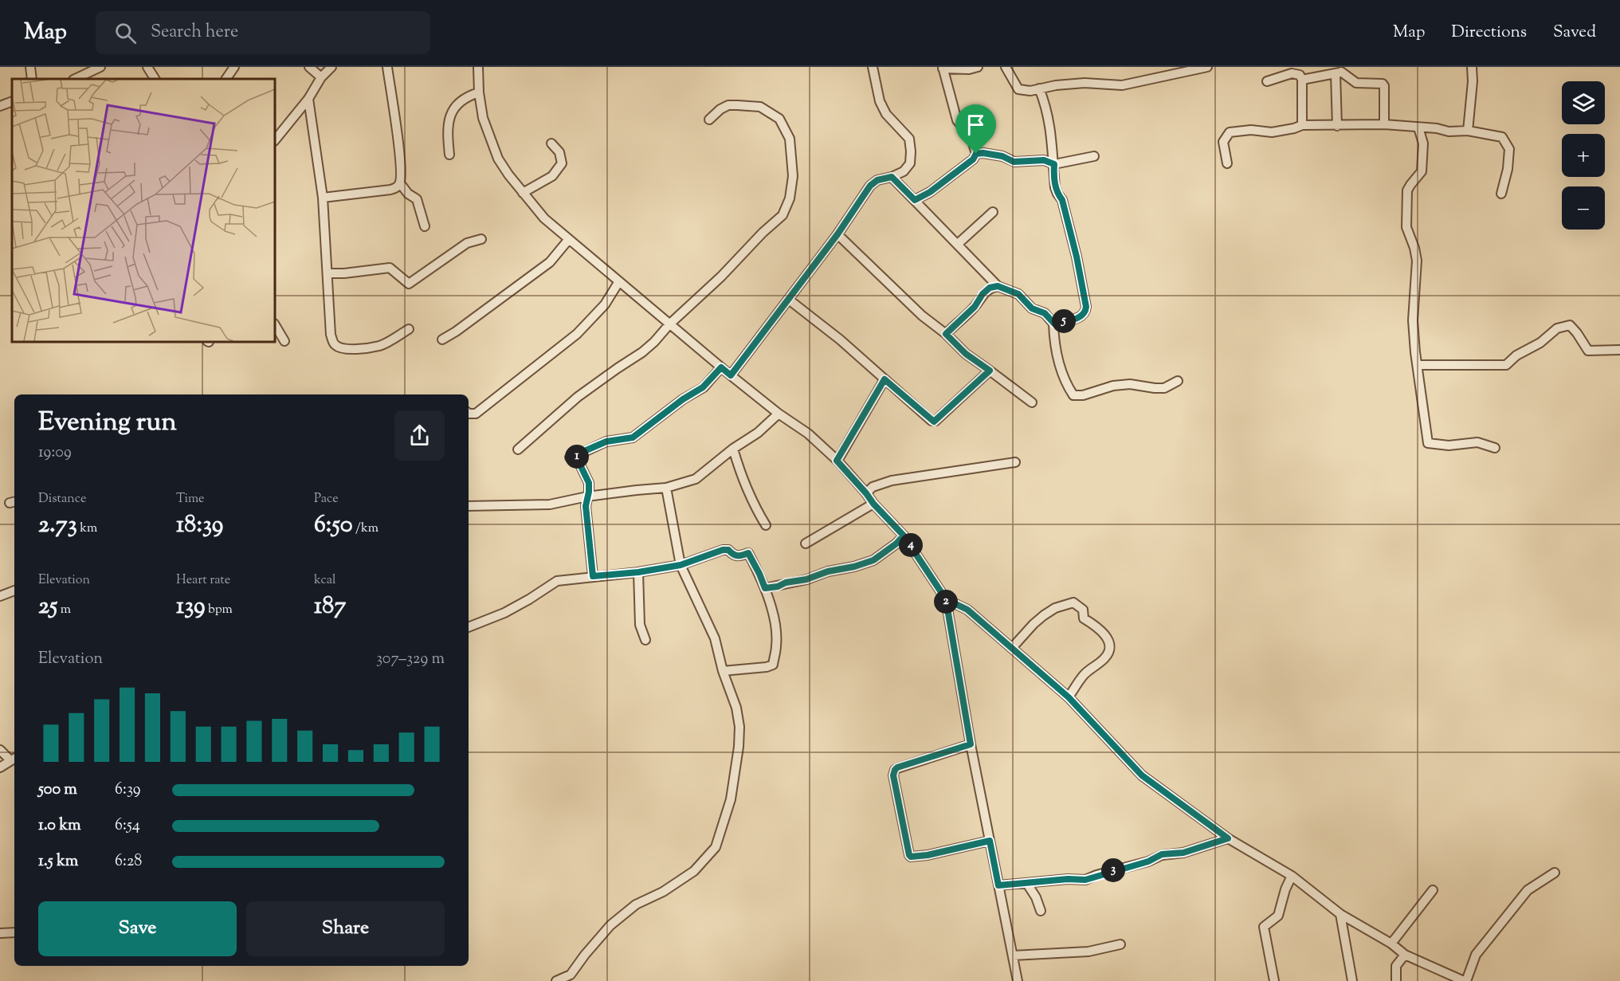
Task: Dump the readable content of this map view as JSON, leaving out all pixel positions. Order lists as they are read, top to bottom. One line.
{"page":{"header":"Map","search":"Search here","nav":["Map","Directions","Saved"],"map_buttons":["+","−"],"pins":["5","1","4","2","3"],"heading":["Evening run","19:09"],"stats":[["Distance","2.73 km"],["Time","18:39"],["Pace","6:50 /km"],["Elevation","25 m"],["Heart rate","139 bpm"],["kcal","187"]],"chart":["Elevation","307–329 m"],"list":[{"name":"500 m","note":"6:39"},{"name":"1.0 km","note":"6:54"},{"name":"1.5 km","note":"6:28"}],"buttons":["Save","Share"]}}
